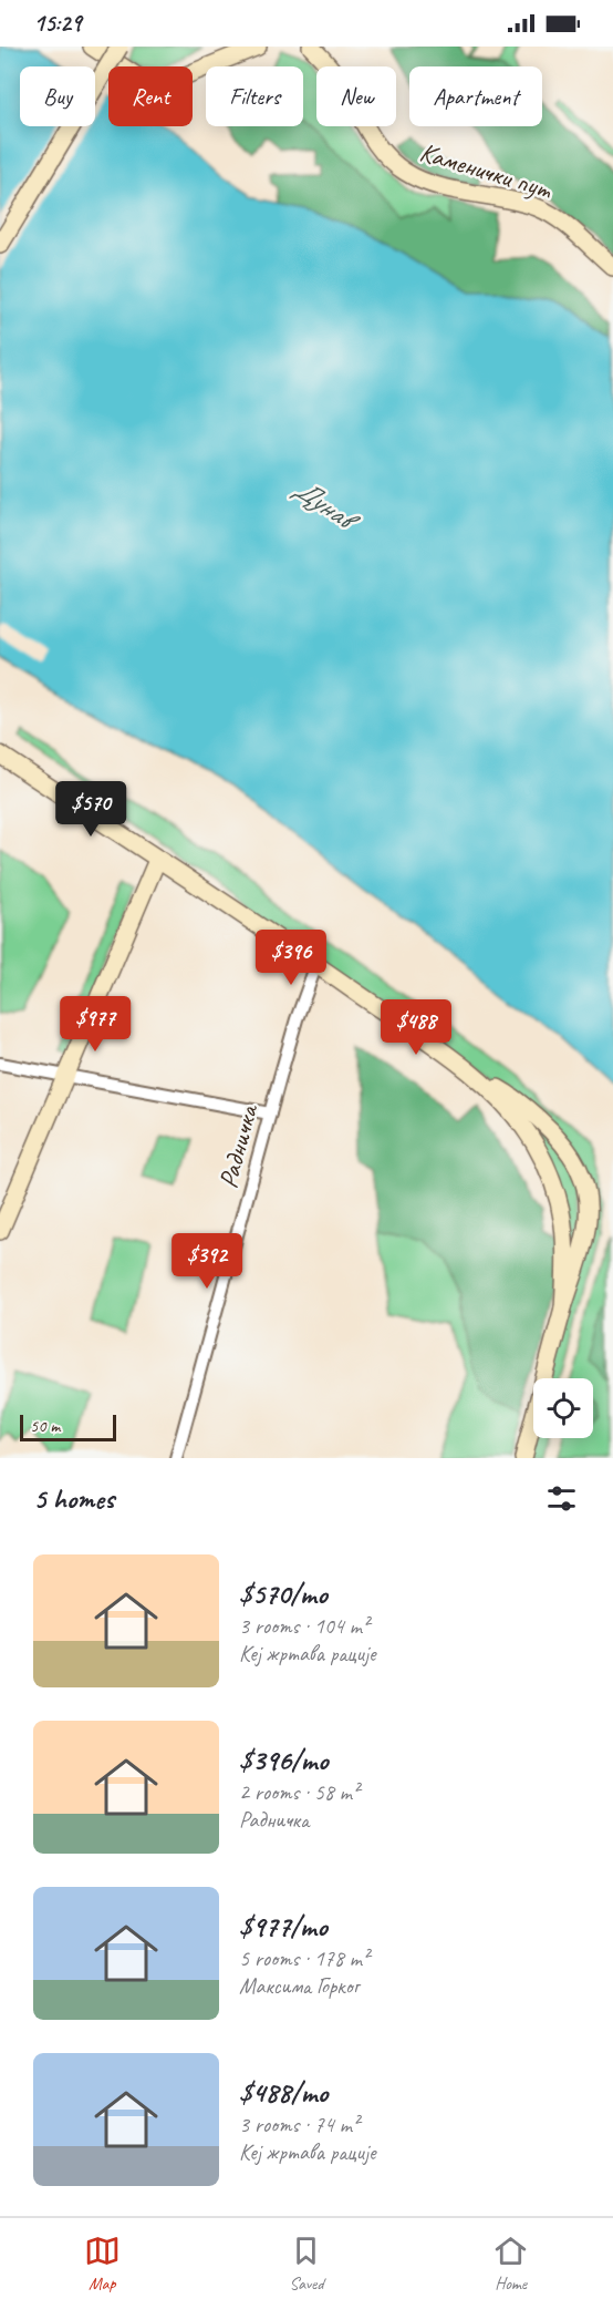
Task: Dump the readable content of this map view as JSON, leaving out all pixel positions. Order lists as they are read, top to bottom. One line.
{"streets":{"main road":["Каменички пут"],"street":["Радничка"]},"water":["Дунав"],"scale_bar":"50 m","page":{"status":"15:29","chip":["Buy","Rent","Filters","New","Apartment"],"price":["$570","$396","$977","$488","$392"],"scale":"50 m","heading":"5 homes","list":[{"name":"$570/mo","note":"3 rooms · 104 m² · Кеј жртава рације"},{"name":"$396/mo","note":"2 rooms · 58 m² · Радничка"},{"name":"$977/mo","note":"5 rooms · 178 m² · Максима Горког"},{"name":"$488/mo","note":"3 rooms · 74 m² · Кеј жртава рације"}],"tabs":["Map","Saved","Home"]}}
